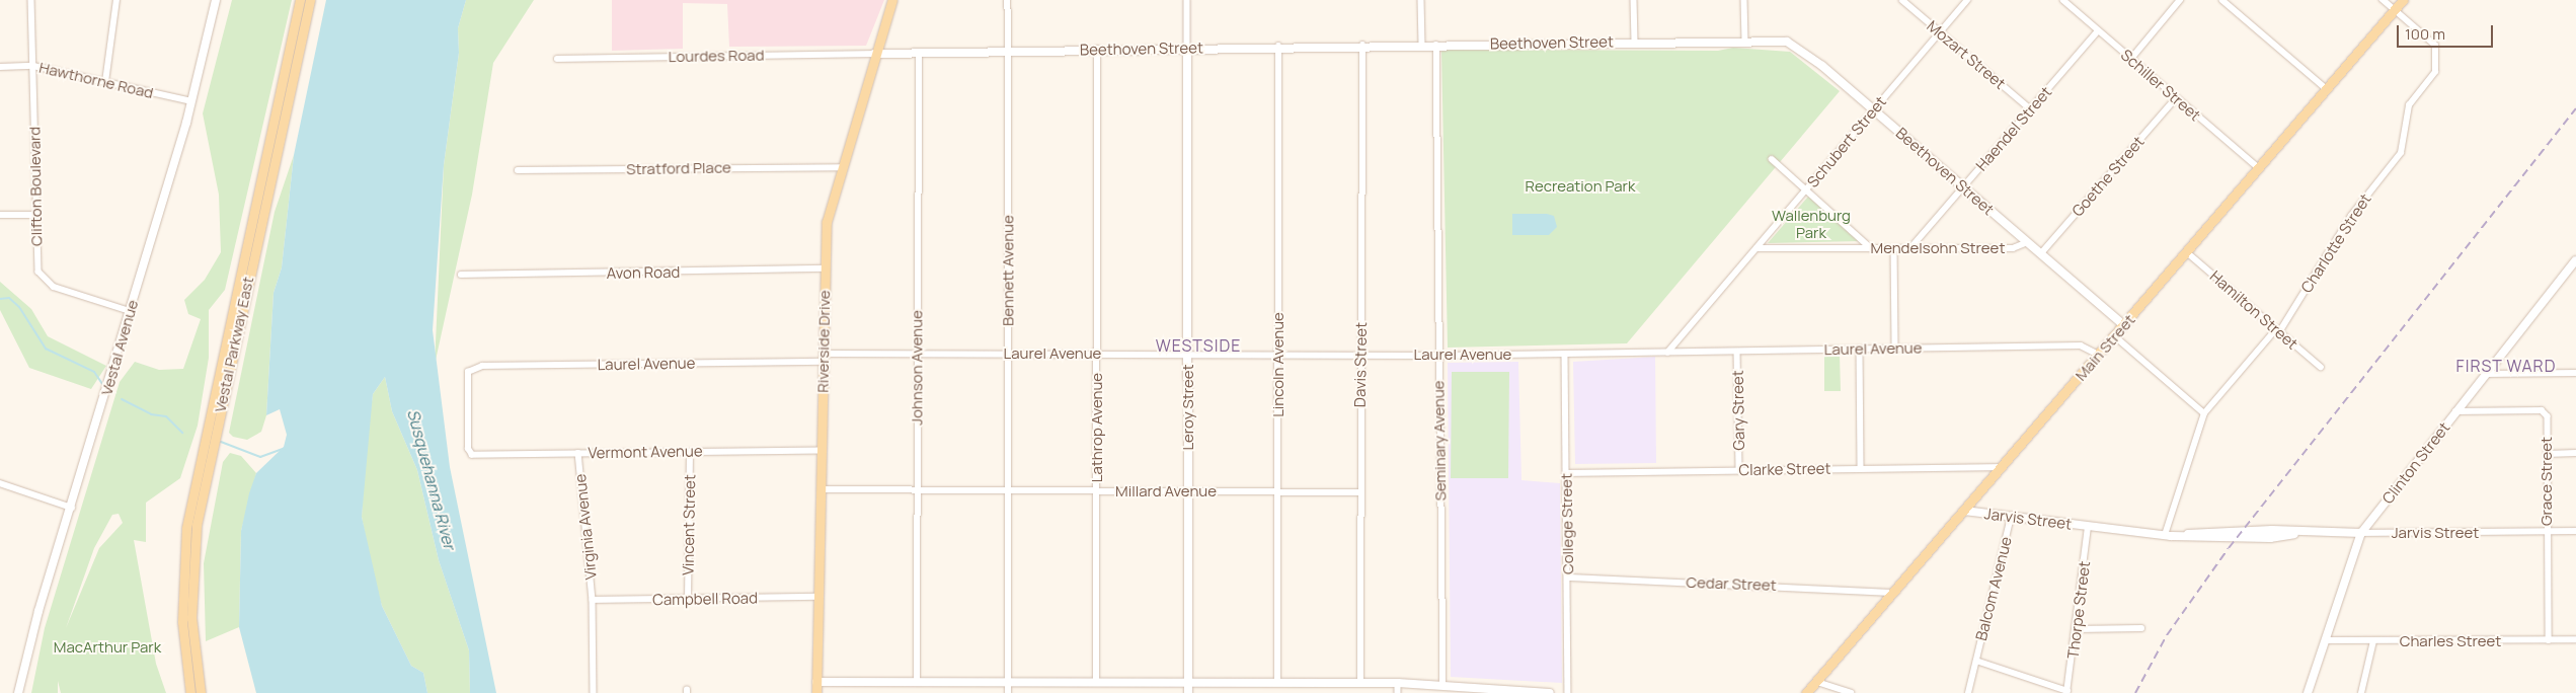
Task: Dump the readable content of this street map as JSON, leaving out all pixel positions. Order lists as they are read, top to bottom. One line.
{"streets":{"main road":["Riverside Drive","Vestal Parkway East","Main Street"],"street":["Beethoven Street","Mozart Street","Lourdes Road","Hawthorne Road","Schiller Street","Haendel Street","Schubert Street","Stratford Place","Goethe Street","Clifton Boulevard","Charlotte Street","Mendelsohn Street","Bennett Avenue","Avon Road","Hamilton Street","Vestal Avenue","Laurel Avenue","Lincoln Avenue","Davis Street","Johnson Avenue","Leroy Street","Gary Street","Lathrop Avenue","Seminary Avenue","Vermont Avenue","Clinton Street","Clarke Street","Grace Street","Millard Avenue","Jarvis Street","College Street","Vincent Street","Virginia Avenue","Cedar Street","Balcom Avenue","Campbell Road","Thorpe Street","Charles Street"]},"crossings":[["Beethoven Street","Lourdes Road"],["Beethoven Street","Haendel Street"],["Beethoven Street","Schubert Street"],["Beethoven Street","Goethe Street"],["Beethoven Street","Mendelsohn Street"],["Beethoven Street","Bennett Avenue"],["Beethoven Street","Riverside Drive"],["Beethoven Street","Main Street"],["Beethoven Street","Lincoln Avenue"],["Beethoven Street","Davis Street"],["Beethoven Street","Johnson Avenue"],["Beethoven Street","Leroy Street"],["Beethoven Street","Lathrop Avenue"],["Beethoven Street","Seminary Avenue"],["Mozart Street","Haendel Street"],["Mozart Street","Schubert Street"],["Lourdes Road","Riverside Drive"],["Hawthorne Road","Clifton Boulevard"],["Hawthorne Road","Vestal Avenue"],["Schiller Street","Haendel Street"],["Schiller Street","Goethe Street"],["Schiller Street","Main Street"],["Haendel Street","Mendelsohn Street"],["Schubert Street","Mendelsohn Street"],["Schubert Street","Laurel Avenue"],["Stratford Place","Riverside Drive"],["Clifton Boulevard","Vestal Avenue"],["Charlotte Street","Hamilton Street"],["Charlotte Street","Main Street"],["Charlotte Street","Jarvis Street"],["Bennett Avenue","Laurel Avenue"],["Bennett Avenue","Millard Avenue"],["Avon Road","Riverside Drive"],["Hamilton Street","Main Street"],["Riverside Drive","Laurel Avenue"],["Riverside Drive","Vermont Avenue"],["Riverside Drive","Millard Avenue"],["Riverside Drive","Campbell Road"],["Main Street","Laurel Avenue"],["Main Street","Clarke Street"],["Main Street","Jarvis Street"],["Main Street","Cedar Street"],["Laurel Avenue","Lincoln Avenue"],["Laurel Avenue","Davis Street"],["Laurel Avenue","Johnson Avenue"],["Laurel Avenue","Leroy Street"],["Laurel Avenue","Gary Street"],["Laurel Avenue","Lathrop Avenue"],["Laurel Avenue","Seminary Avenue"],["Laurel Avenue","Vermont Avenue"],["Laurel Avenue","College Street"],["Lincoln Avenue","Millard Avenue"],["Davis Street","Millard Avenue"],["Johnson Avenue","Millard Avenue"],["Leroy Street","Millard Avenue"],["Gary Street","Clarke Street"],["Lathrop Avenue","Millard Avenue"],["Vermont Avenue","Vincent Street"],["Vermont Avenue","Virginia Avenue"],["Clinton Street","Grace Street"],["Clinton Street","Jarvis Street"],["Clinton Street","Charles Street"],["Clarke Street","College Street"],["Grace Street","Jarvis Street"],["Grace Street","Charles Street"],["Jarvis Street","Balcom Avenue"],["Jarvis Street","Thorpe Street"],["College Street","Cedar Street"],["Vincent Street","Campbell Road"],["Virginia Avenue","Campbell Road"]],"districts":["WESTSIDE","FIRST WARD"],"water":["Susquehanna River"],"parks":["Recreation Park","Wallenburg Park","MacArthur Park"],"scale_bar":"100 m"}
